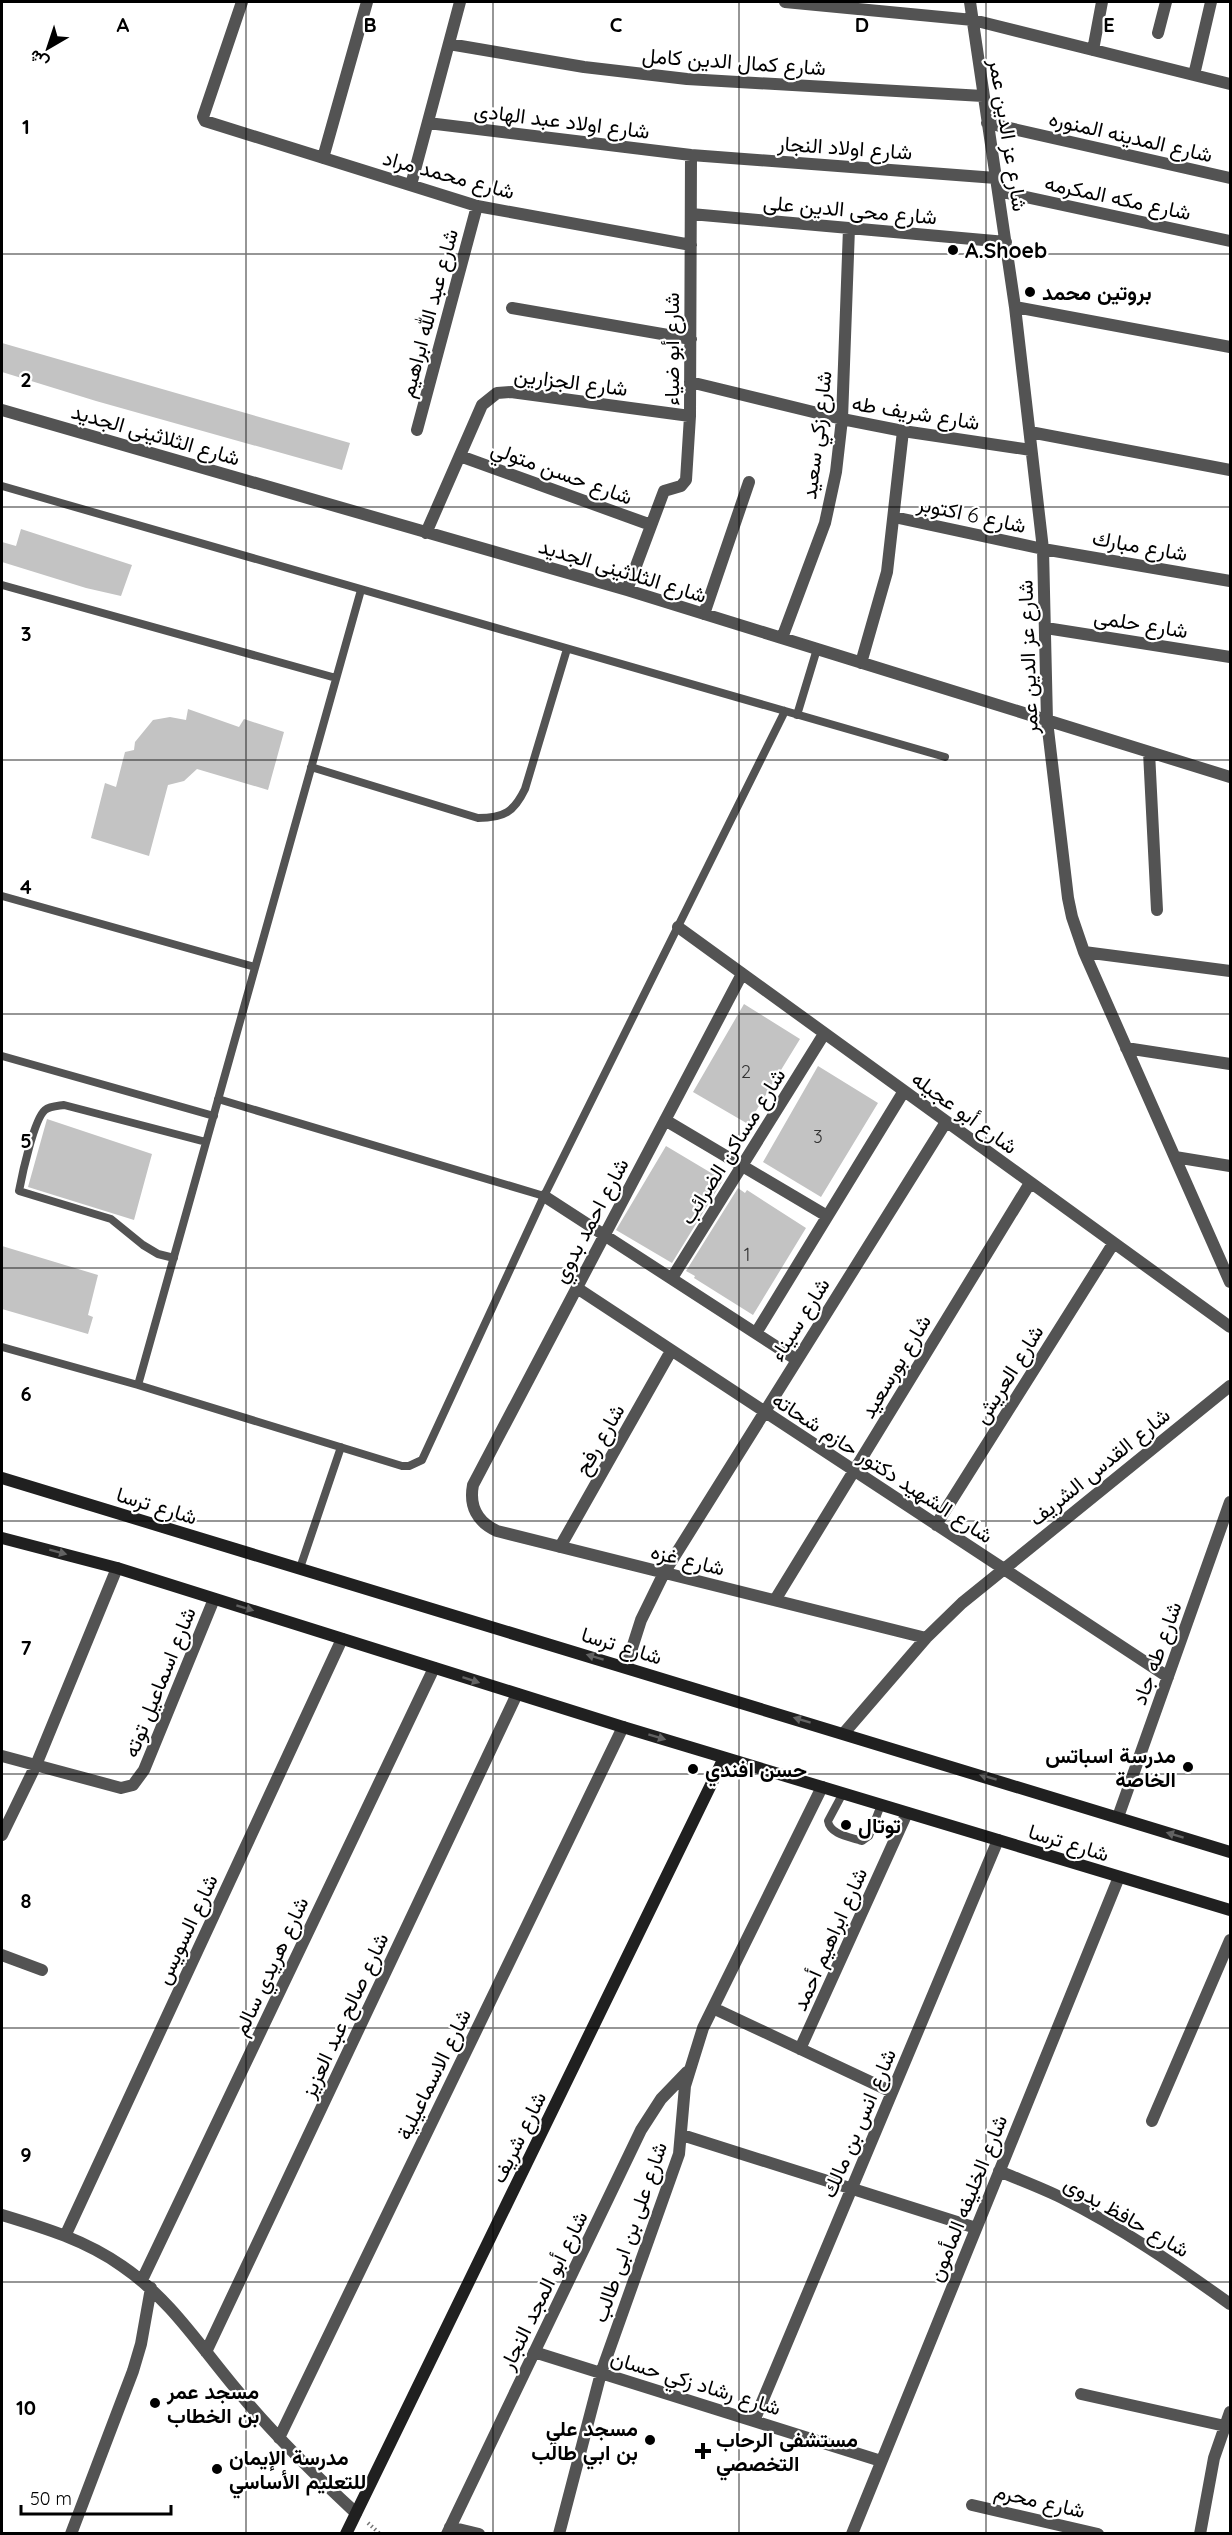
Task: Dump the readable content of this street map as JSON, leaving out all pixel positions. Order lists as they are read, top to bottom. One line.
{"streets":{"main road":["شارع ترسا","شارع شريف"],"street":["شارع كمال الدين كامل","شارع اولاد عبد الهادى","شارع عز الدين عمر","شارع المدينه المنوره","شارع اولاد النجار","شارع محمد مراد","شارع مكه المكرمه","شارع محى الدين على","شارع عبد الله ابراهيم","شارع أبو ضياء","شارع الجزارين","شارع شريف طه","شارع الثلاثينى الجديد","شارع زكي سعيد","شارع حسن متولي","شارع 6 اكتوبر","شارع مبارك","شارع حلمى","شارع أبو عجيله","شارع مساكن الضرائب","شارع احمد بدوي","شارع سيناء","شارع بورسعيد","شارع العريش","شارع رفح","شارع القدس الشريف","شارع الشهيد دكتور حازم شحاته","شارع غزه","شارع طه جاد","شارع اسماعيل توته","شارع السويس","شارع ابراهيم أحمد","شارع هريدي سالم","شارع صالح عبد العزيز","شارع الاسماعيلية","شارع انس بن مالك","شارع الخليفه المأمون","شارع حافظ بدوى","شارع على بن ابى طالب","شارع أبو المجد النجار","شارع رشاد زكي حسان","شارع محرم"]},"crossings":[["شارع كمال الدين كامل","شارع عز الدين عمر"],["شارع اولاد عبد الهادى","شارع اولاد النجار"],["شارع اولاد عبد الهادى","شارع أبو ضياء"],["شارع عز الدين عمر","شارع المدينه المنوره"],["شارع عز الدين عمر","شارع اولاد النجار"],["شارع عز الدين عمر","شارع مكه المكرمه"],["شارع عز الدين عمر","شارع محى الدين على"],["شارع عز الدين عمر","شارع شريف طه"],["شارع عز الدين عمر","شارع الثلاثينى الجديد"],["شارع عز الدين عمر","شارع 6 اكتوبر"],["شارع عز الدين عمر","شارع مبارك"],["شارع عز الدين عمر","شارع حلمى"],["شارع اولاد النجار","شارع أبو ضياء"],["شارع محمد مراد","شارع عبد الله ابراهيم"],["شارع محمد مراد","شارع أبو ضياء"],["شارع محى الدين على","شارع أبو ضياء"],["شارع محى الدين على","شارع زكي سعيد"],["شارع أبو ضياء","شارع الجزارين"],["شارع أبو ضياء","شارع شريف طه"],["شارع أبو ضياء","شارع حسن متولي"],["شارع الجزارين","شارع الثلاثينى الجديد"],["شارع الجزارين","شارع حسن متولي"],["شارع شريف طه","شارع زكي سعيد"],["شارع الثلاثينى الجديد","شارع زكي سعيد"],["شارع 6 اكتوبر","شارع مبارك"],["شارع أبو عجيله","شارع مساكن الضرائب"],["شارع أبو عجيله","شارع احمد بدوي"],["شارع أبو عجيله","شارع سيناء"],["شارع أبو عجيله","شارع بورسعيد"],["شارع أبو عجيله","شارع العريش"],["شارع احمد بدوي","شارع الشهيد دكتور حازم شحاته"],["شارع احمد بدوي","شارع غزه"],["شارع سيناء","شارع الشهيد دكتور حازم شحاته"],["شارع سيناء","شارع ترسا"],["شارع سيناء","شارع غزه"],["شارع بورسعيد","شارع الشهيد دكتور حازم شحاته"],["شارع بورسعيد","شارع غزه"],["شارع العريش","شارع الشهيد دكتور حازم شحاته"],["شارع رفح","شارع الشهيد دكتور حازم شحاته"],["شارع رفح","شارع غزه"],["شارع القدس الشريف","شارع الشهيد دكتور حازم شحاته"],["شارع القدس الشريف","شارع ترسا"],["شارع القدس الشريف","شارع غزه"],["شارع الشهيد دكتور حازم شحاته","شارع طه جاد"],["شارع ترسا","شارع طه جاد"],["شارع ترسا","شارع اسماعيل توته"],["شارع ترسا","شارع السويس"],["شارع ترسا","شارع ابراهيم أحمد"],["شارع ترسا","شارع هريدي سالم"],["شارع ترسا","شارع صالح عبد العزيز"],["شارع ترسا","شارع الاسماعيلية"],["شارع ترسا","شارع انس بن مالك"],["شارع ترسا","شارع شريف"],["شارع ترسا","شارع الخليفه المأمون"],["شارع ترسا","شارع على بن ابى طالب"],["شارع انس بن مالك","شارع رشاد زكي حسان"],["شارع الخليفه المأمون","شارع حافظ بدوى"],["شارع الخليفه المأمون","شارع رشاد زكي حسان"],["شارع على بن ابى طالب","شارع أبو المجد النجار"],["شارع على بن ابى طالب","شارع رشاد زكي حسان"],["شارع أبو المجد النجار","شارع رشاد زكي حسان"]],"places":{"other":["A.Shoeb","بروتين محمد","مدرسة اسباتس الخاصة","حسن افندي","توتال","مسجد عمر بن الخطاب","مسجد علي بن ابي طالب","مدرسة الإيمان للتعليم الأساسي"],"health":["مستشفى الرحاب التخصصي"]},"house_numbers":["2","3","1"],"scale_bar":"50 m","north":"bottom left","grid":{"columns":["A","B","C","D","E"],"rows":["1","2","3","4","5","6","7","8","9","10"]}}
